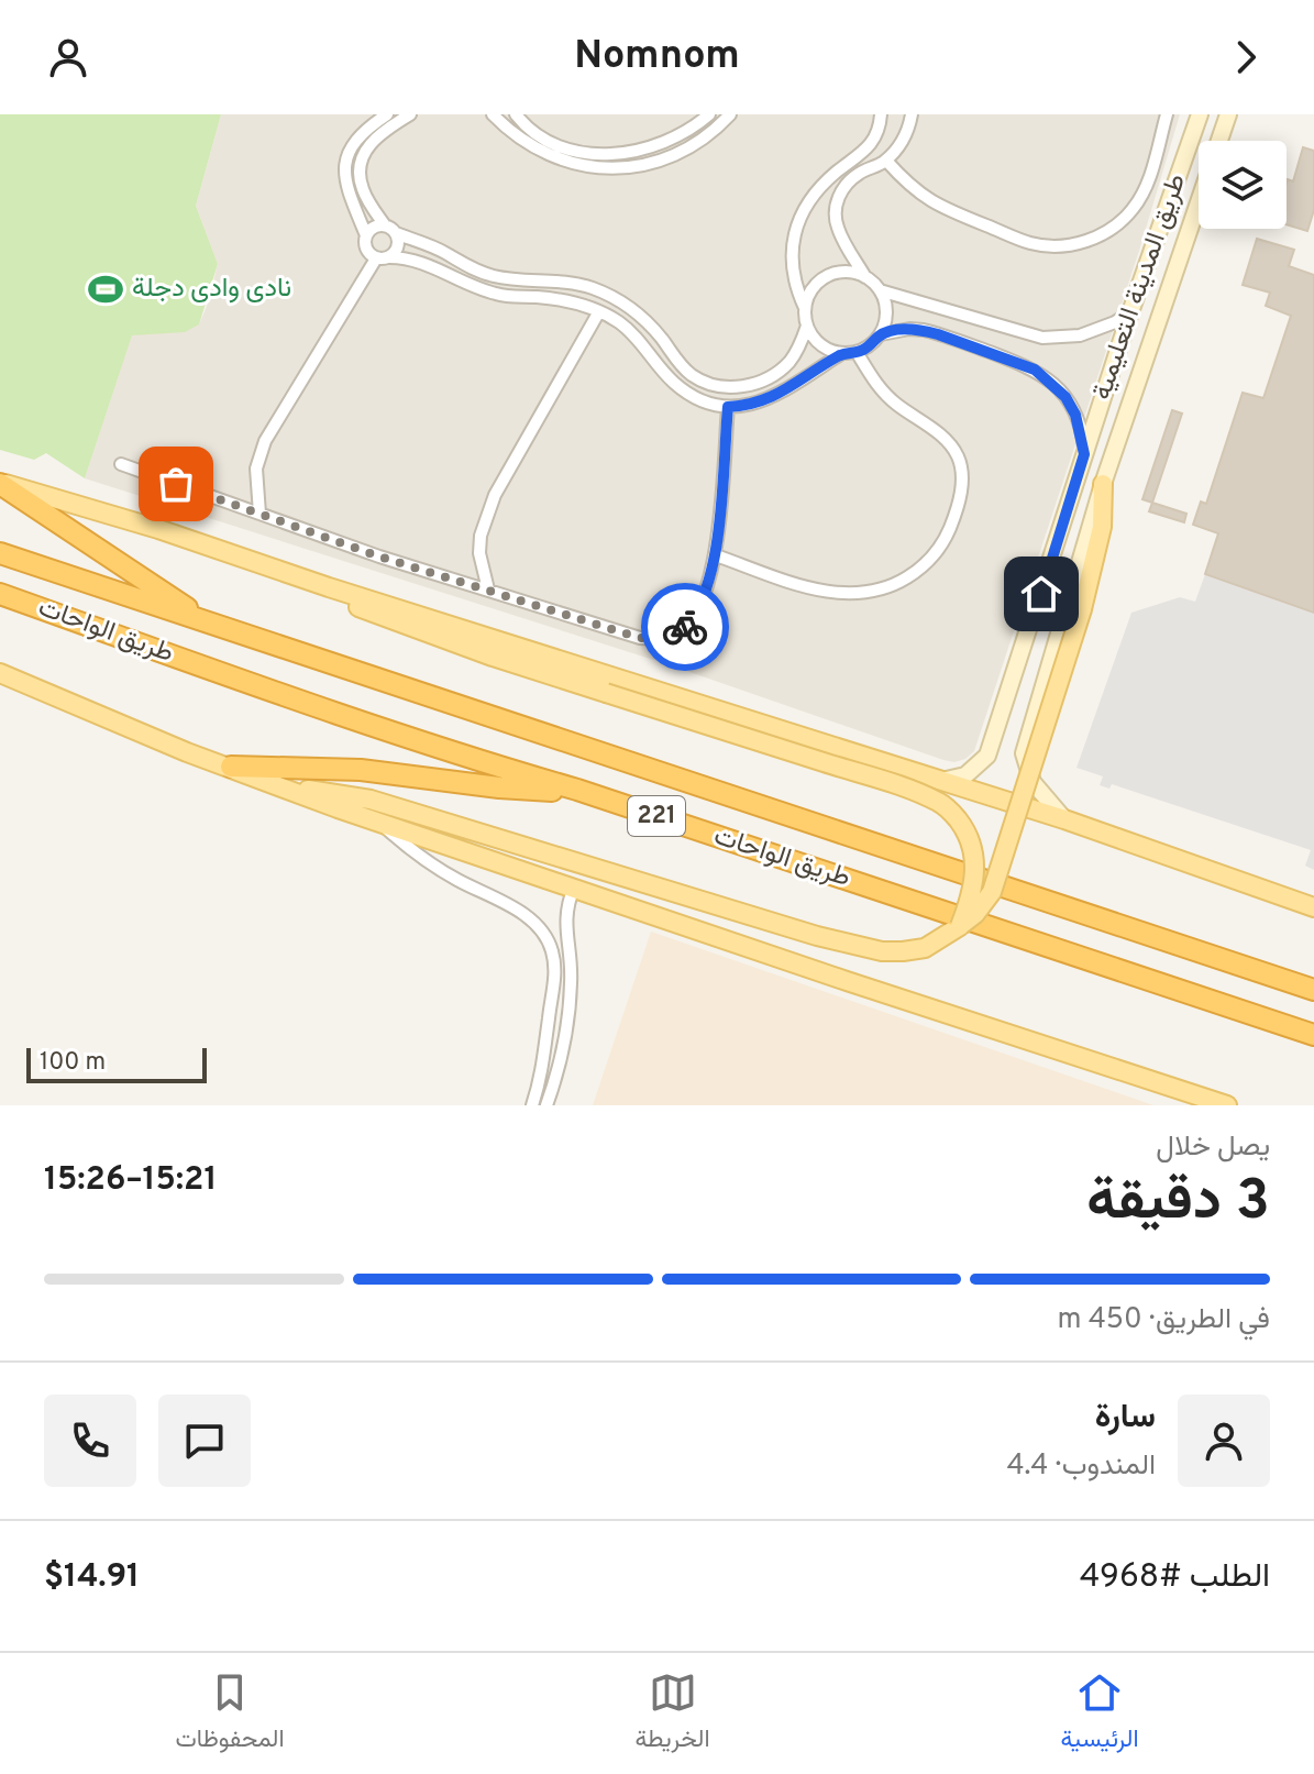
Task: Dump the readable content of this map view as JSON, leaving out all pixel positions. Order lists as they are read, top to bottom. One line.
{"streets":{"highway":["طريق الواحات","221"],"street":["طريق المدينة التعليمية"]},"places":{"sports":["نادى وادى دجلة"]},"scale_bar":"100 m","page":{"header":"Nomnom","scale":"100 m","heading":["3 دقيقة","يصل خلال","15:21–15:26"],"panel":["سارة","المندوب · 4.4","الطلب #4968","$14.91"],"bar":"في الطريق · 450 m","tabs":["الرئيسية","الخريطة","المحفوظات"]}}
